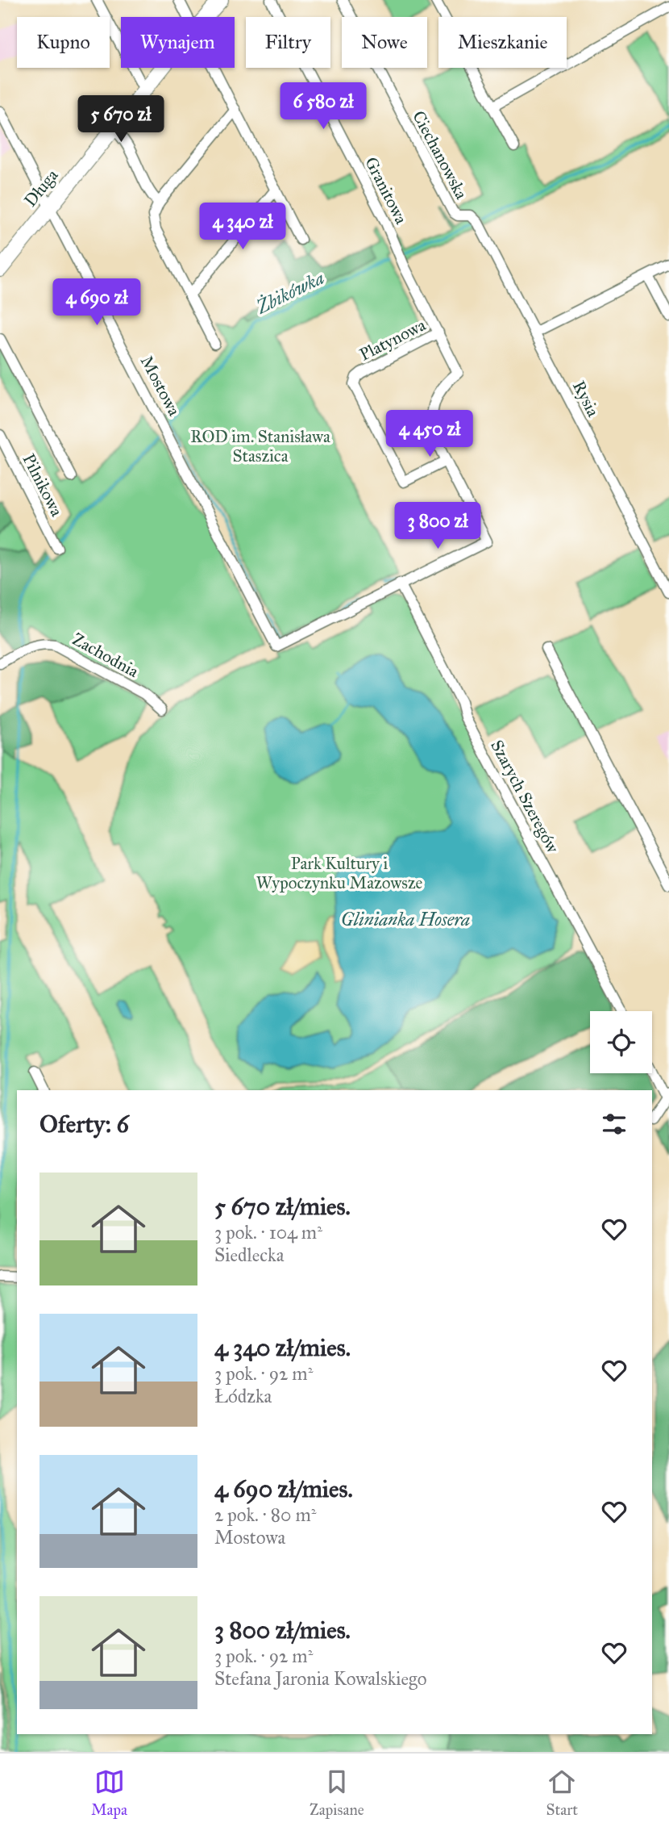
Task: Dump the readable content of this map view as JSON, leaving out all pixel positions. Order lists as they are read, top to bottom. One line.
{"streets":{"street":["Ciechanowska","Długa","Granitowa","Platynowa","Mostowa","Rysia","Pilnikowa","Zachodnia","Szarych Szeregów"]},"crossings":[["Ciechanowska","Rysia"],["Długa","Mostowa"],["Granitowa","Platynowa"],["Mostowa","Szarych Szeregów"]],"water":["Żbikówka","Glinianka Hosera"],"parks":["ROD im. Stanisława Staszica","Park Kultury i Wypoczynku Mazowsze"],"page":{"chip":["Kupno","Wynajem","Filtry","Nowe","Mieszkanie"],"price":["6 580 zł","5 670 zł","4 340 zł","4 690 zł","4 450 zł","3 800 zł"],"heading":"Oferty: 6","list":[{"name":"5 670 zł/mies.","note":"3 pok. · 104 m² · Siedlecka"},{"name":"4 340 zł/mies.","note":"3 pok. · 92 m² · Łódzka"},{"name":"4 690 zł/mies.","note":"2 pok. · 80 m² · Mostowa"},{"name":"3 800 zł/mies.","note":"3 pok. · 92 m² · Stefana Jaronia Kowalskiego"}],"tabs":["Mapa","Zapisane","Start"]}}
